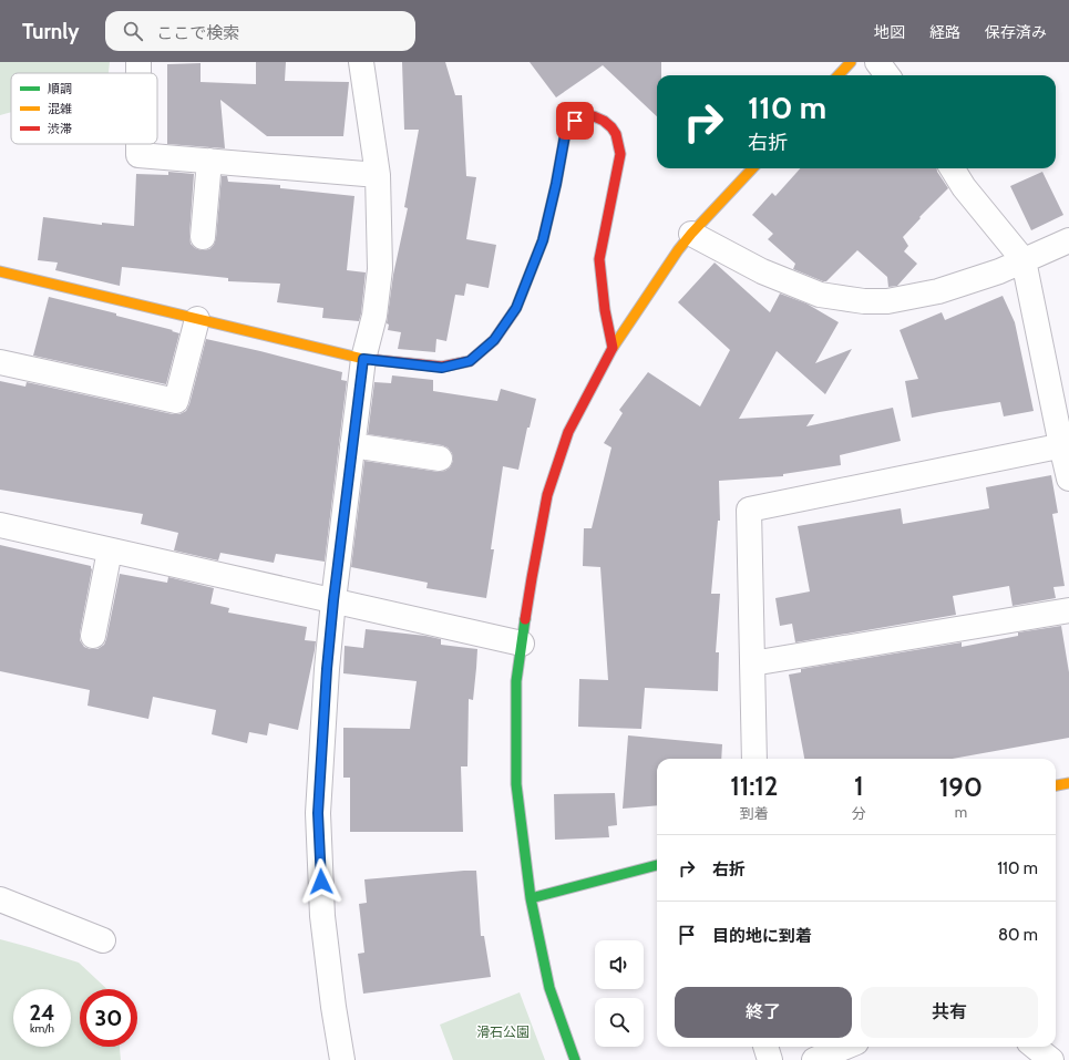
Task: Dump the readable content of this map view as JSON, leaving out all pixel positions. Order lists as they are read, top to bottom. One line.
{"parks":["滑石公園"],"legend":["順調","混雑","渋滞"],"page":{"header":"Turnly","search":"ここで検索","nav":["地図","経路","保存済み"],"turn":["110 m","右折"],"eta":["11:12","到着","1","分","190","m"],"list":[{"name":"右折","value":"110 m"},{"name":"目的地に到着","value":"80 m"}],"buttons":["終了","共有"],"speed":"24 km/h","limit":"30"}}
